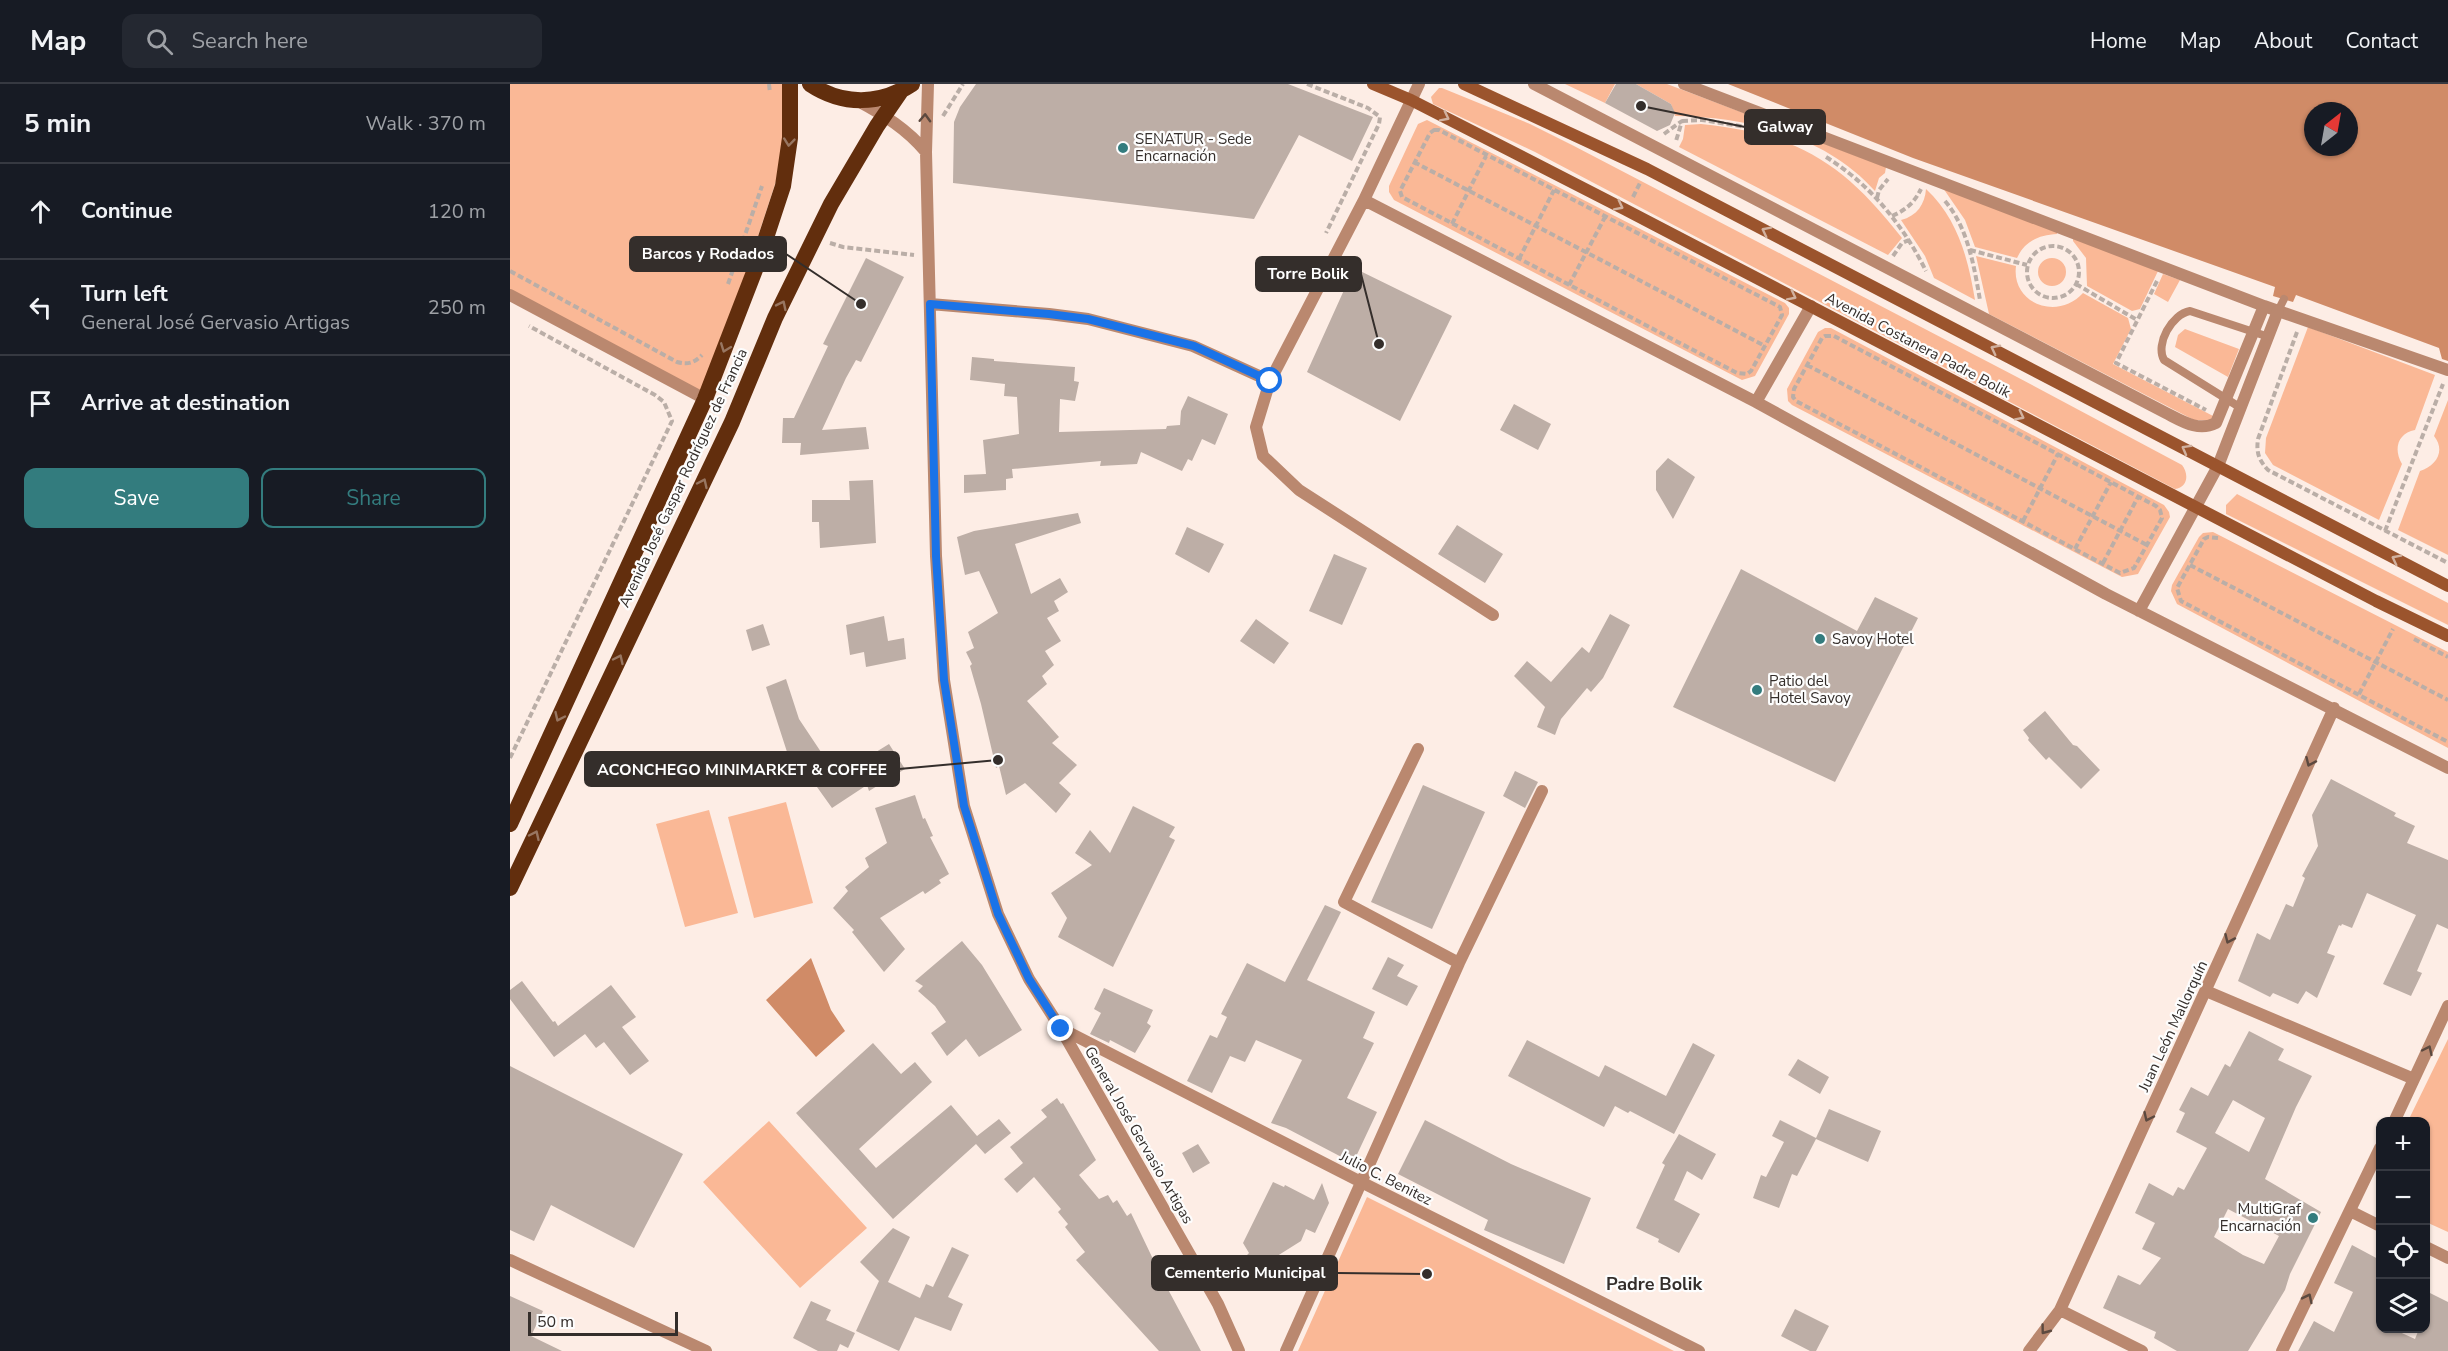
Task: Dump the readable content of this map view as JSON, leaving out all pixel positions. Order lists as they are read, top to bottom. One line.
{"streets":{"highway":["Avenida José Gaspar Rodríguez de Francia"],"main road":["Avenida Costanera Padre Bolik"],"street":["Juan León Mallorquín","General José Gervasio Artigas","Julio C. Benitez"]},"crossings":[["General José Gervasio Artigas","Julio C. Benitez"]],"one_way":["Juan León Mallorquín"],"districts":["Padre Bolik"],"places":["Galway","SENATUR - Sede Encarnación","Barcos y Rodados","Torre Bolik","Savoy Hotel","Patio del Hotel Savoy","ACONCHEGO MINIMARKET & COFFEE","MultiGraf Encarnación","Cementerio Municipal"],"scale_bar":"50 m","north":"top right","page":{"header":"Map","search":"Search here","nav":["Home","Map","About","Contact"],"heading":["5 min","Walk · 370 m"],"list":[["Continue","120 m"],["Turn left","General José Gervasio Artigas","250 m"],"Arrive at destination"],"buttons":["Save","Share"],"map_buttons":["+","−"],"scale":"50 m"}}
